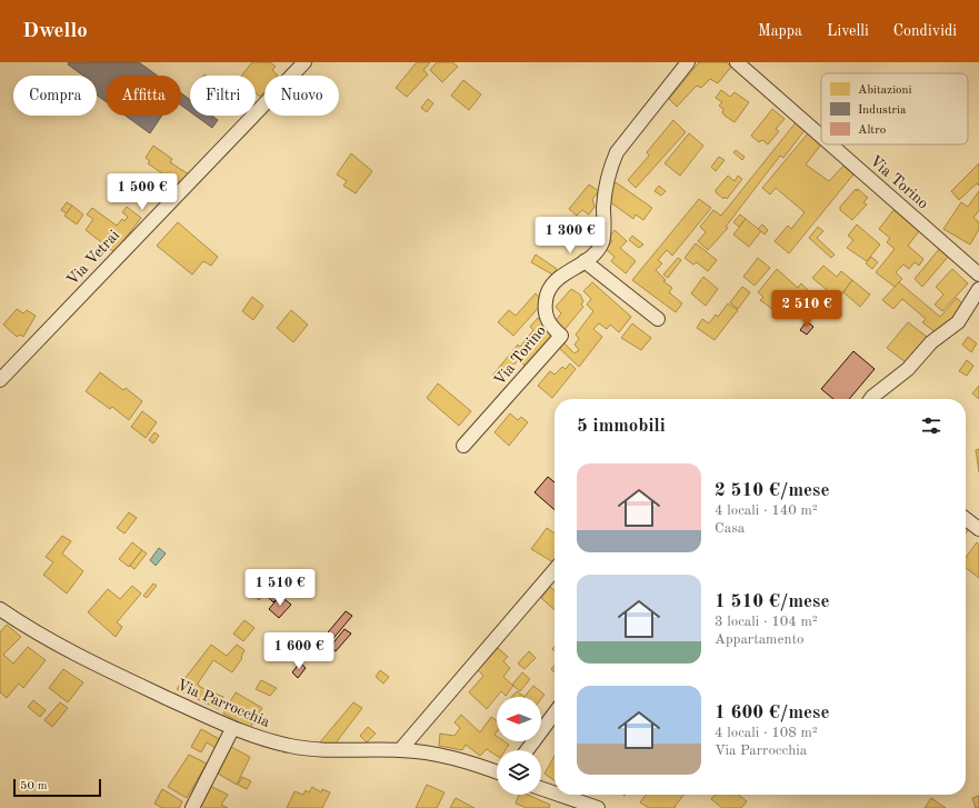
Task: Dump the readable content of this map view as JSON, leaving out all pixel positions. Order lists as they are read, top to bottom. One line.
{"streets":{"street":["Via Torino","Via Vetrai","Via Parrocchia"]},"legend":["Abitazioni","Industria","Altro"],"scale_bar":"50 m","north":"left","page":{"header":"Dwello","nav":["Mappa","Livelli","Condividi"],"chip":["Compra","Affitta","Filtri","Nuovo"],"price":["1 500 €","1 300 €","2 510 €","1 510 €","1 600 €"],"heading":"5 immobili","list":[{"name":"2 510 €/mese","note":"4 locali · 140 m² · Casa"},{"name":"1 510 €/mese","note":"3 locali · 104 m² · Appartamento"},{"name":"1 600 €/mese","note":"4 locali · 108 m² · Via Parrocchia"}],"scale":"50 m"}}
